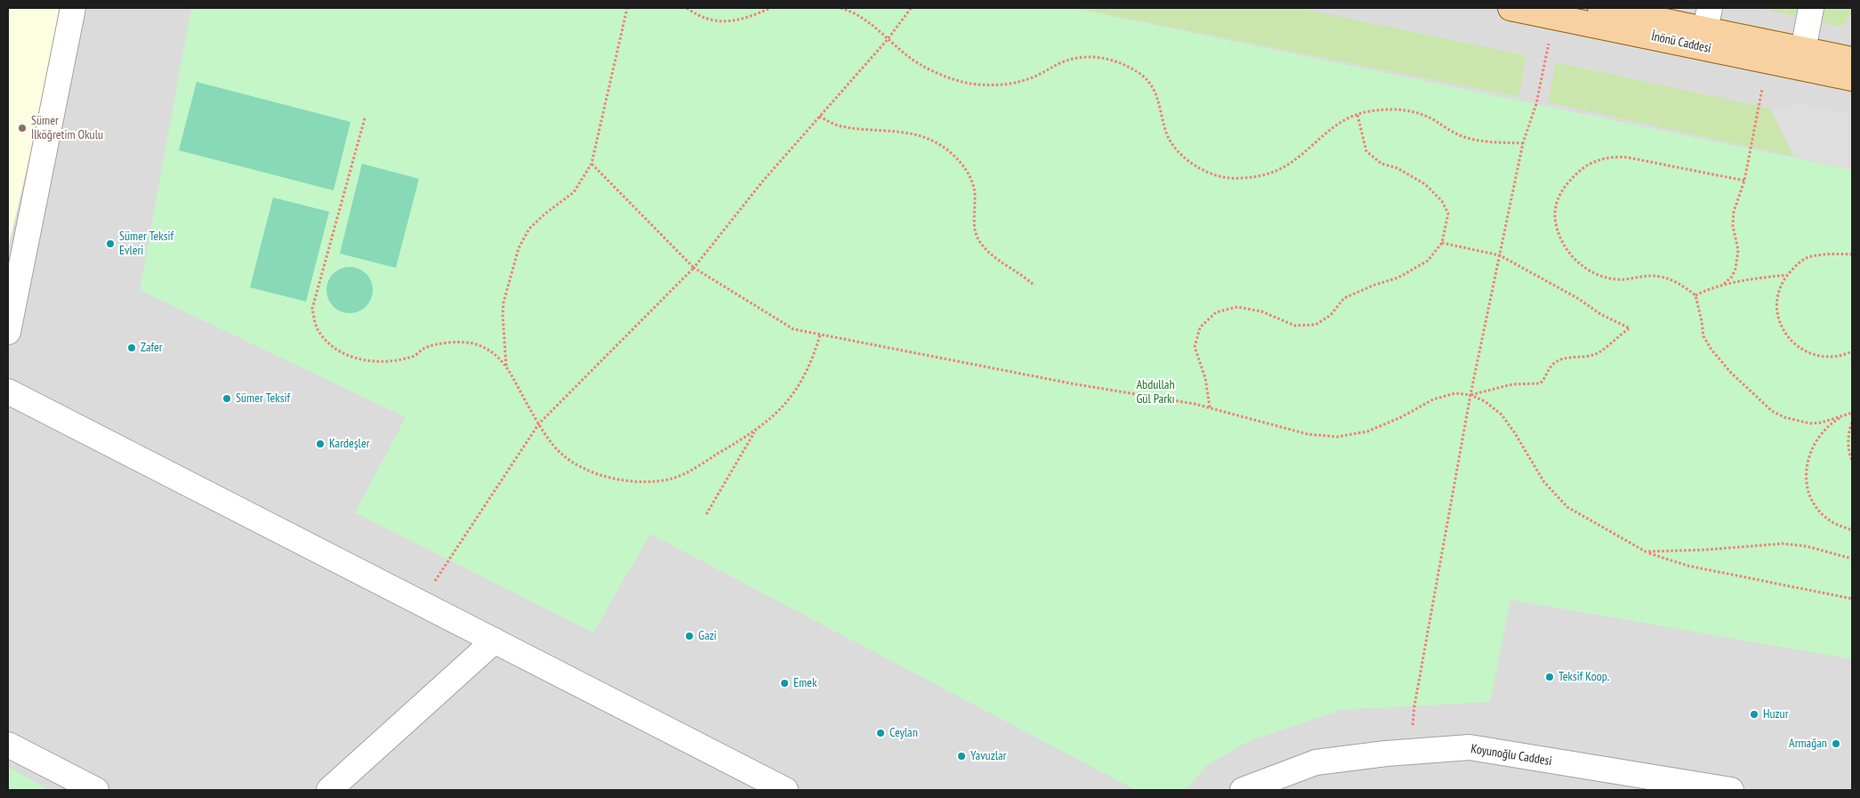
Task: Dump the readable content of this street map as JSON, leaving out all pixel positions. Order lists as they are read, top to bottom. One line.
{"streets":{"main road":["İnönü Caddesi"],"street":["Koyunoğlu Caddesi"]},"parks":["Abdullah Gül Parkı"],"places":["Sümer İlköğretim Okulu","Sümer Teksif Evleri","Zafer","Sümer Teksif","Kardeşler","Gazi","Teksif Koop.","Emek","Huzur","Ceylan","Armağan","Yavuzlar"]}
